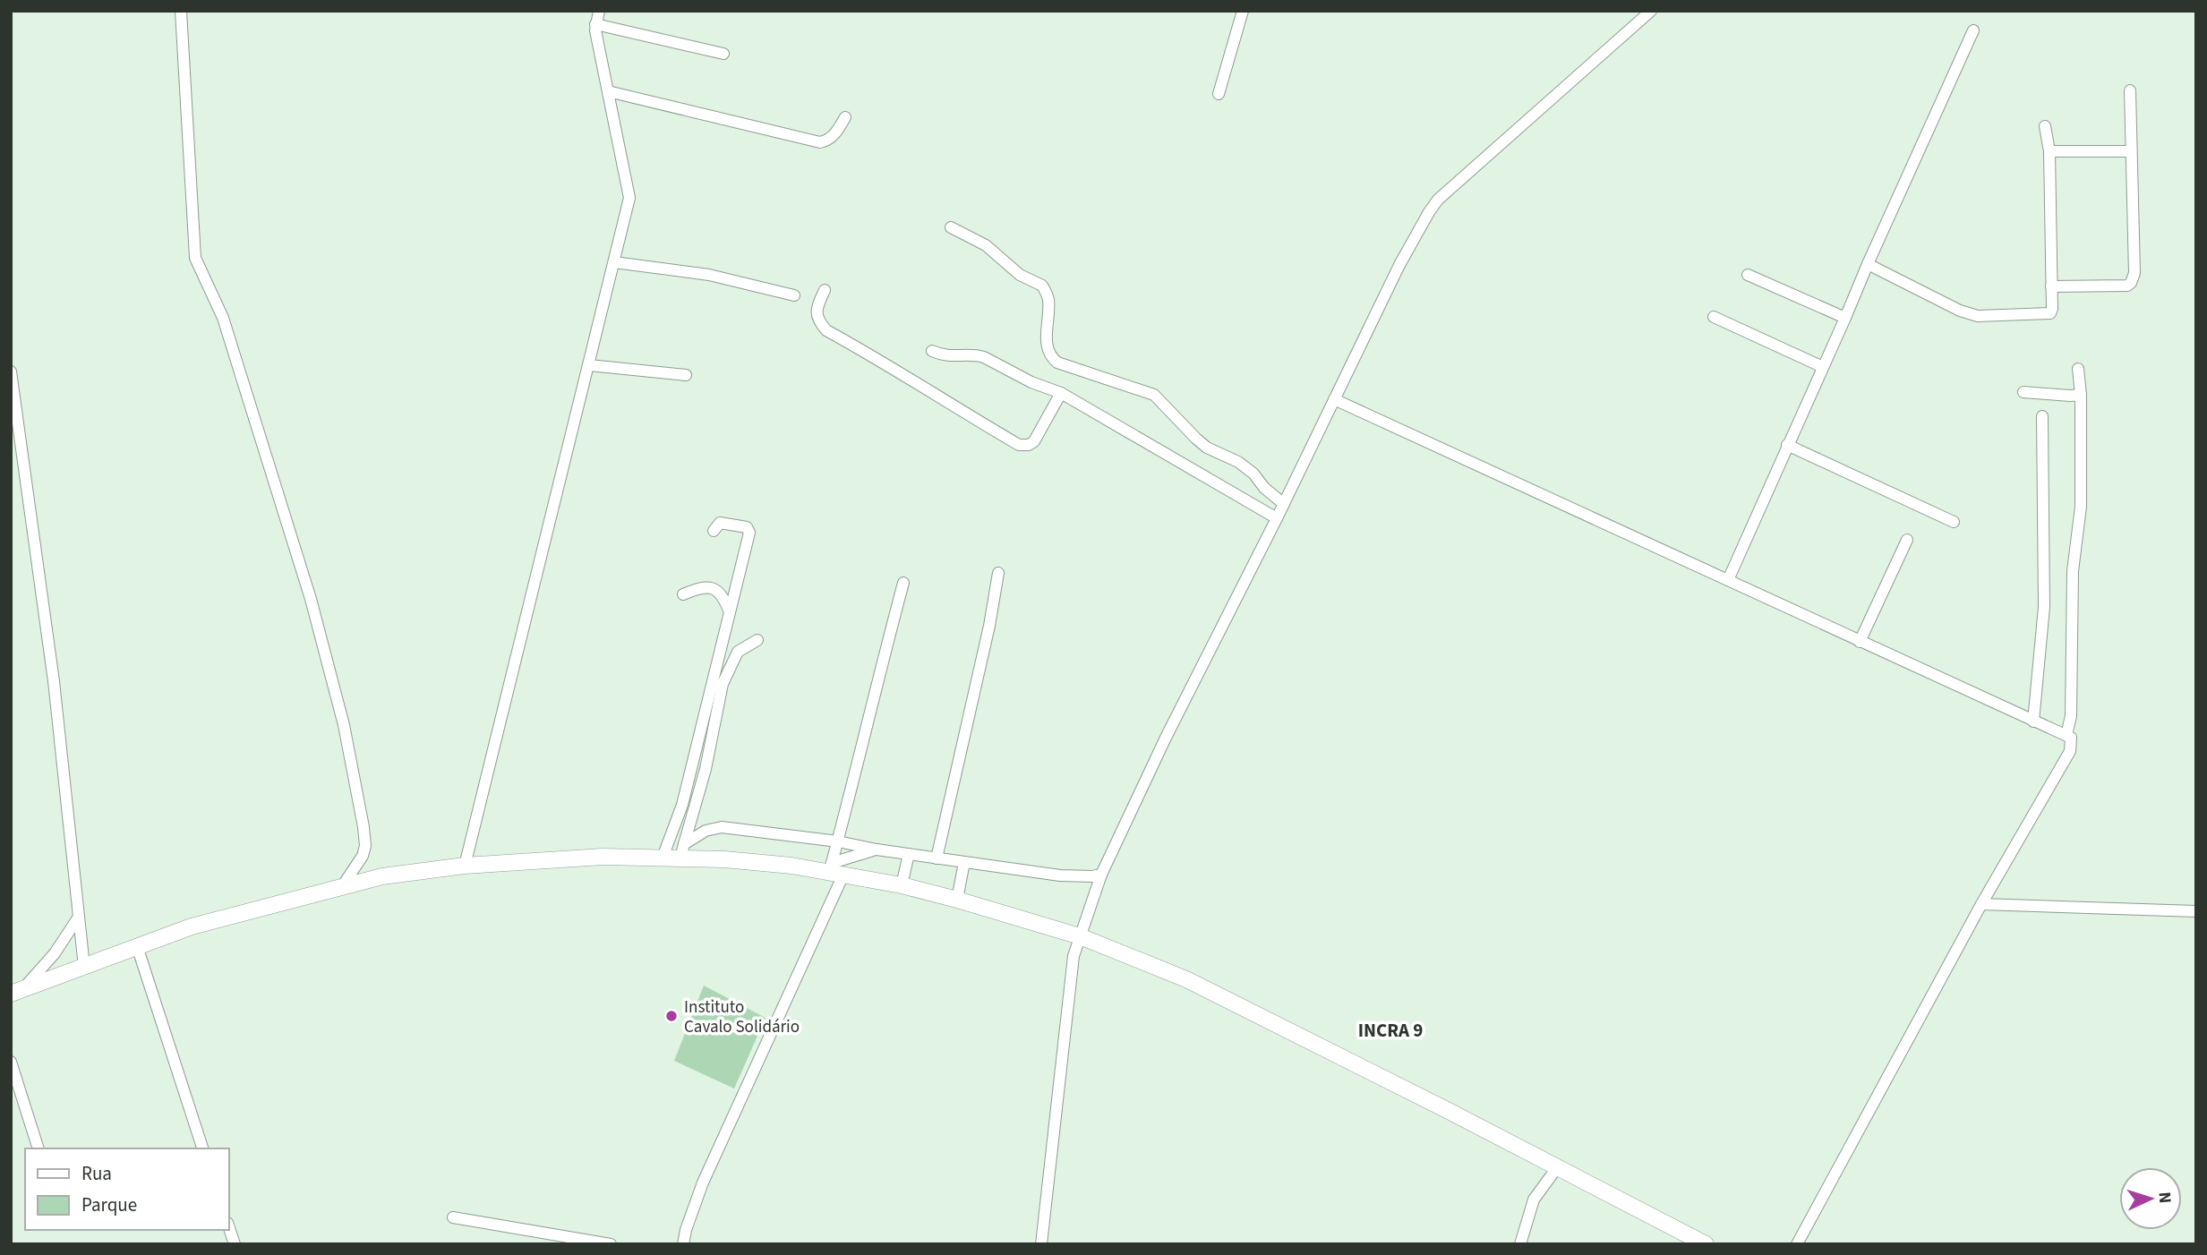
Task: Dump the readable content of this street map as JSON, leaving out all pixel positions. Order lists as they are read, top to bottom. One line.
{"districts":["INCRA 9"],"places":["Instituto Cavalo Solidário"],"legend":["Rua","Parque"],"north":"right"}
